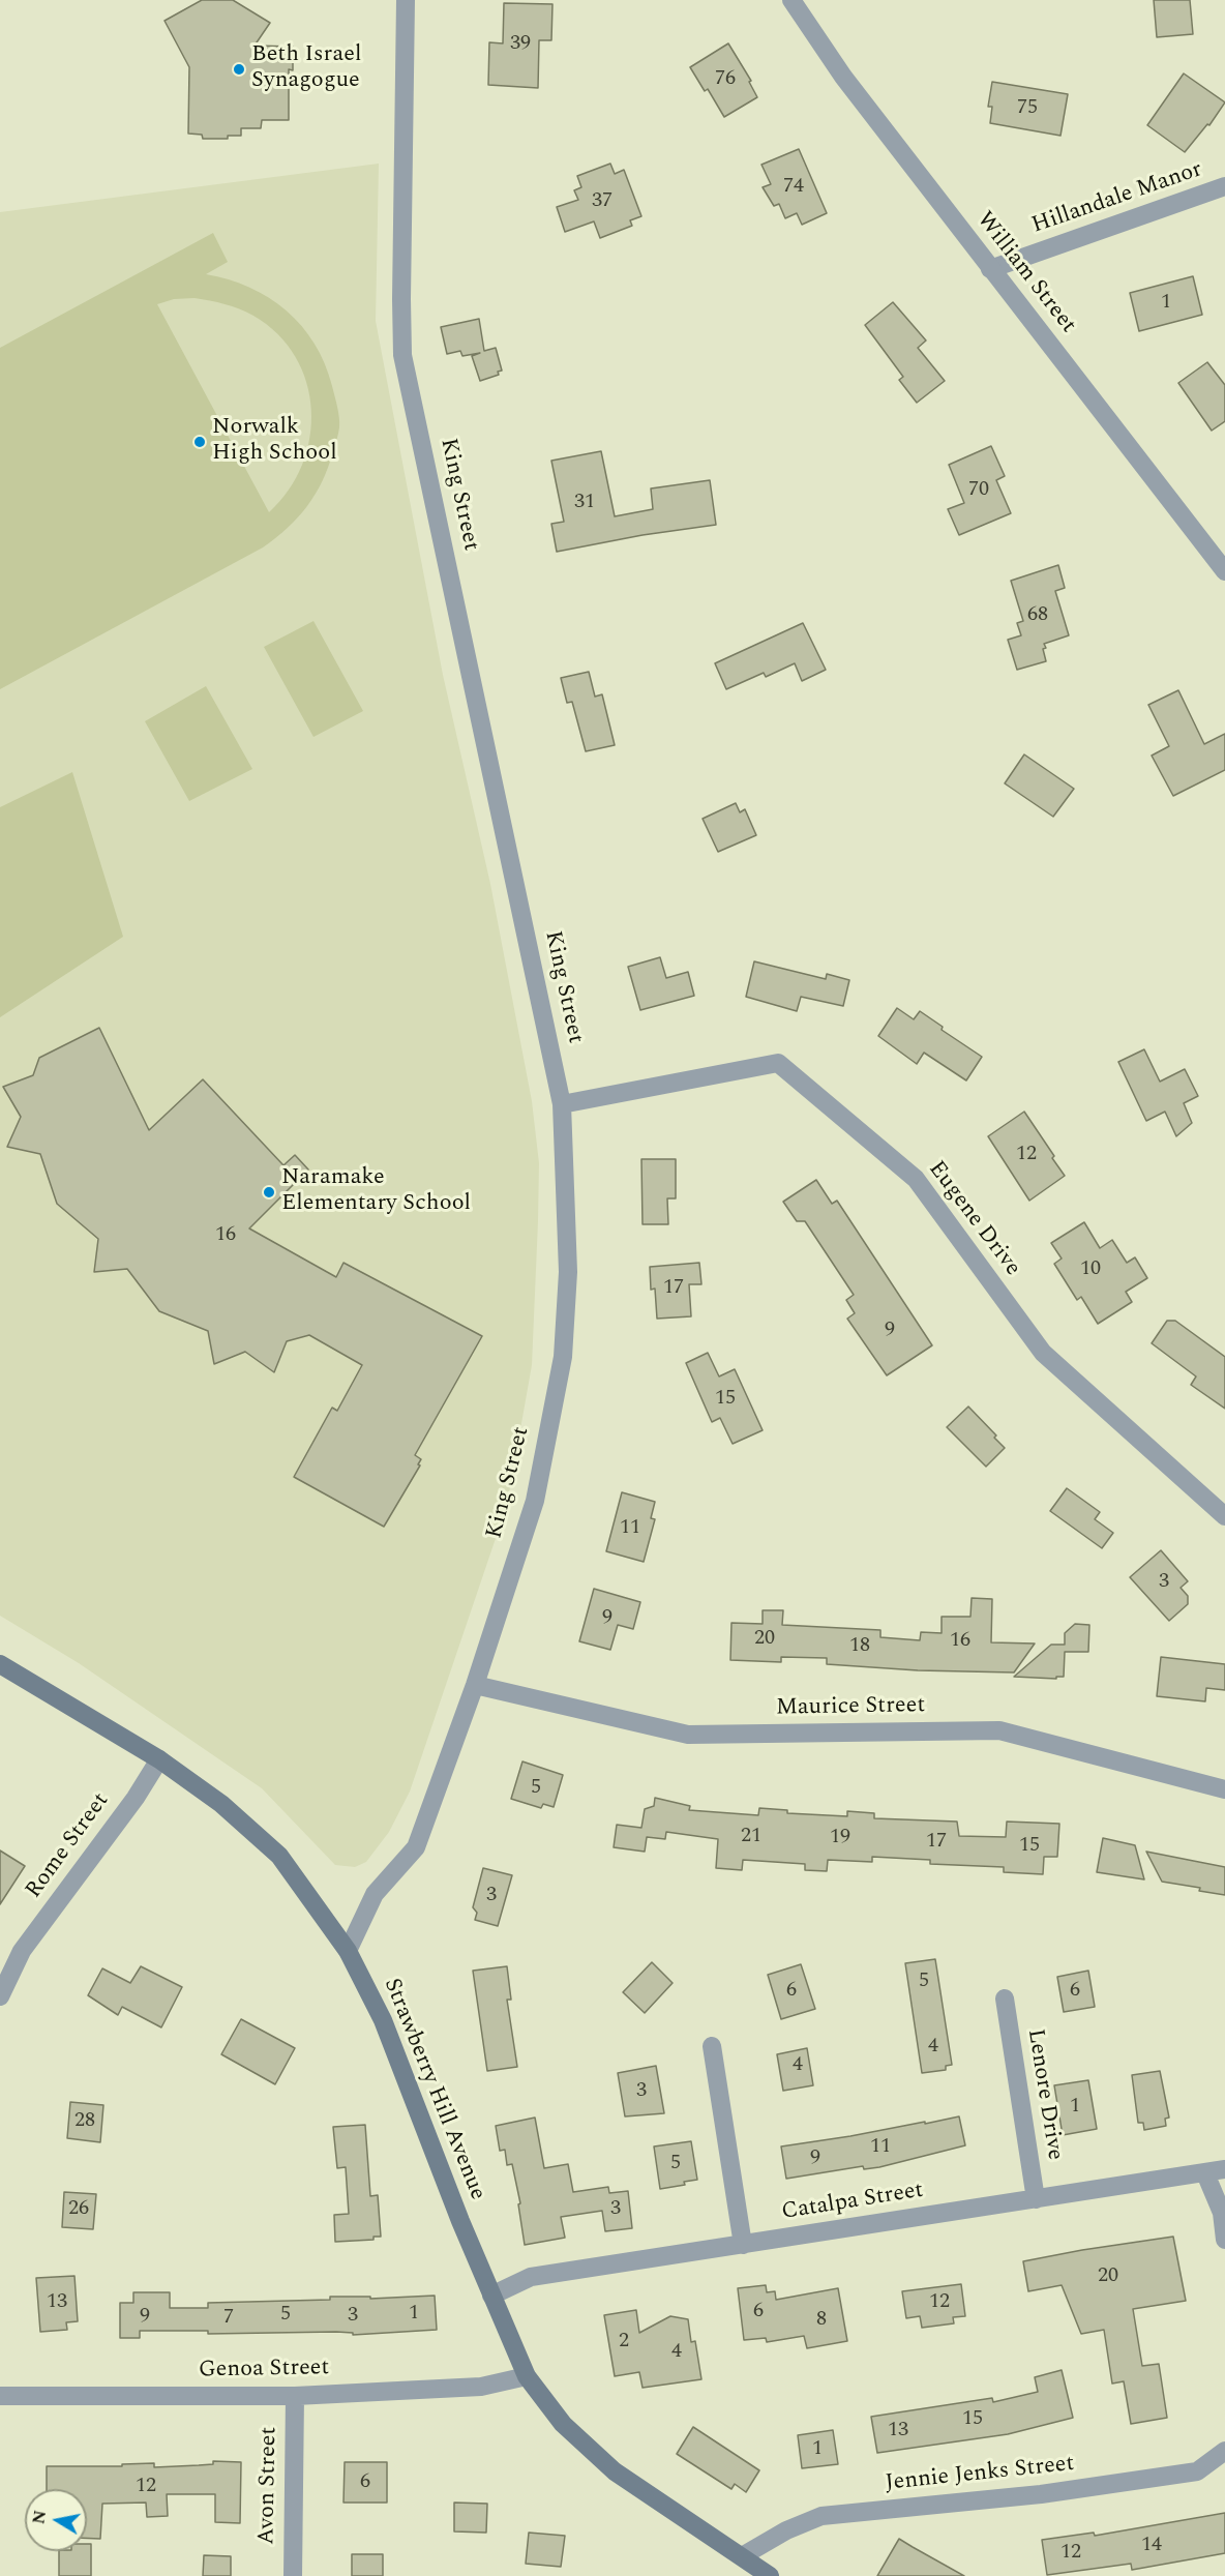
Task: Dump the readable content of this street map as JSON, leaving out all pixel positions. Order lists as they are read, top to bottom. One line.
{"streets":{"main road":["Strawberry Hill Avenue"],"street":["Hillandale Manor","William Street","King Street","Eugene Drive","Maurice Street","Rome Street","Lenore Drive","Catalpa Street","Genoa Street","Jennie Jenks Street","Avon Street"]},"crossings":[["Hillandale Manor","William Street"],["King Street","Eugene Drive"],["King Street","Maurice Street"],["King Street","Strawberry Hill Avenue"],["Rome Street","Strawberry Hill Avenue"],["Strawberry Hill Avenue","Catalpa Street"],["Strawberry Hill Avenue","Genoa Street"],["Strawberry Hill Avenue","Jennie Jenks Street"],["Lenore Drive","Catalpa Street"],["Genoa Street","Avon Street"]],"places":["Beth Israel Synagogue","Norwalk High School","Naramake Elementary School"],"house_numbers":["39","76","75","74","37","1","70","31","68","12","16","10","17","9","15","11","3","9","20","16","18","5","21","19","17","15","3","5","6","6","4","4","3","1","28","11","9","5","26","3","20","13","12","6","1","5","3","9","7","8","2","4","15","13","1","6","12","14","12"],"north":"left"}
